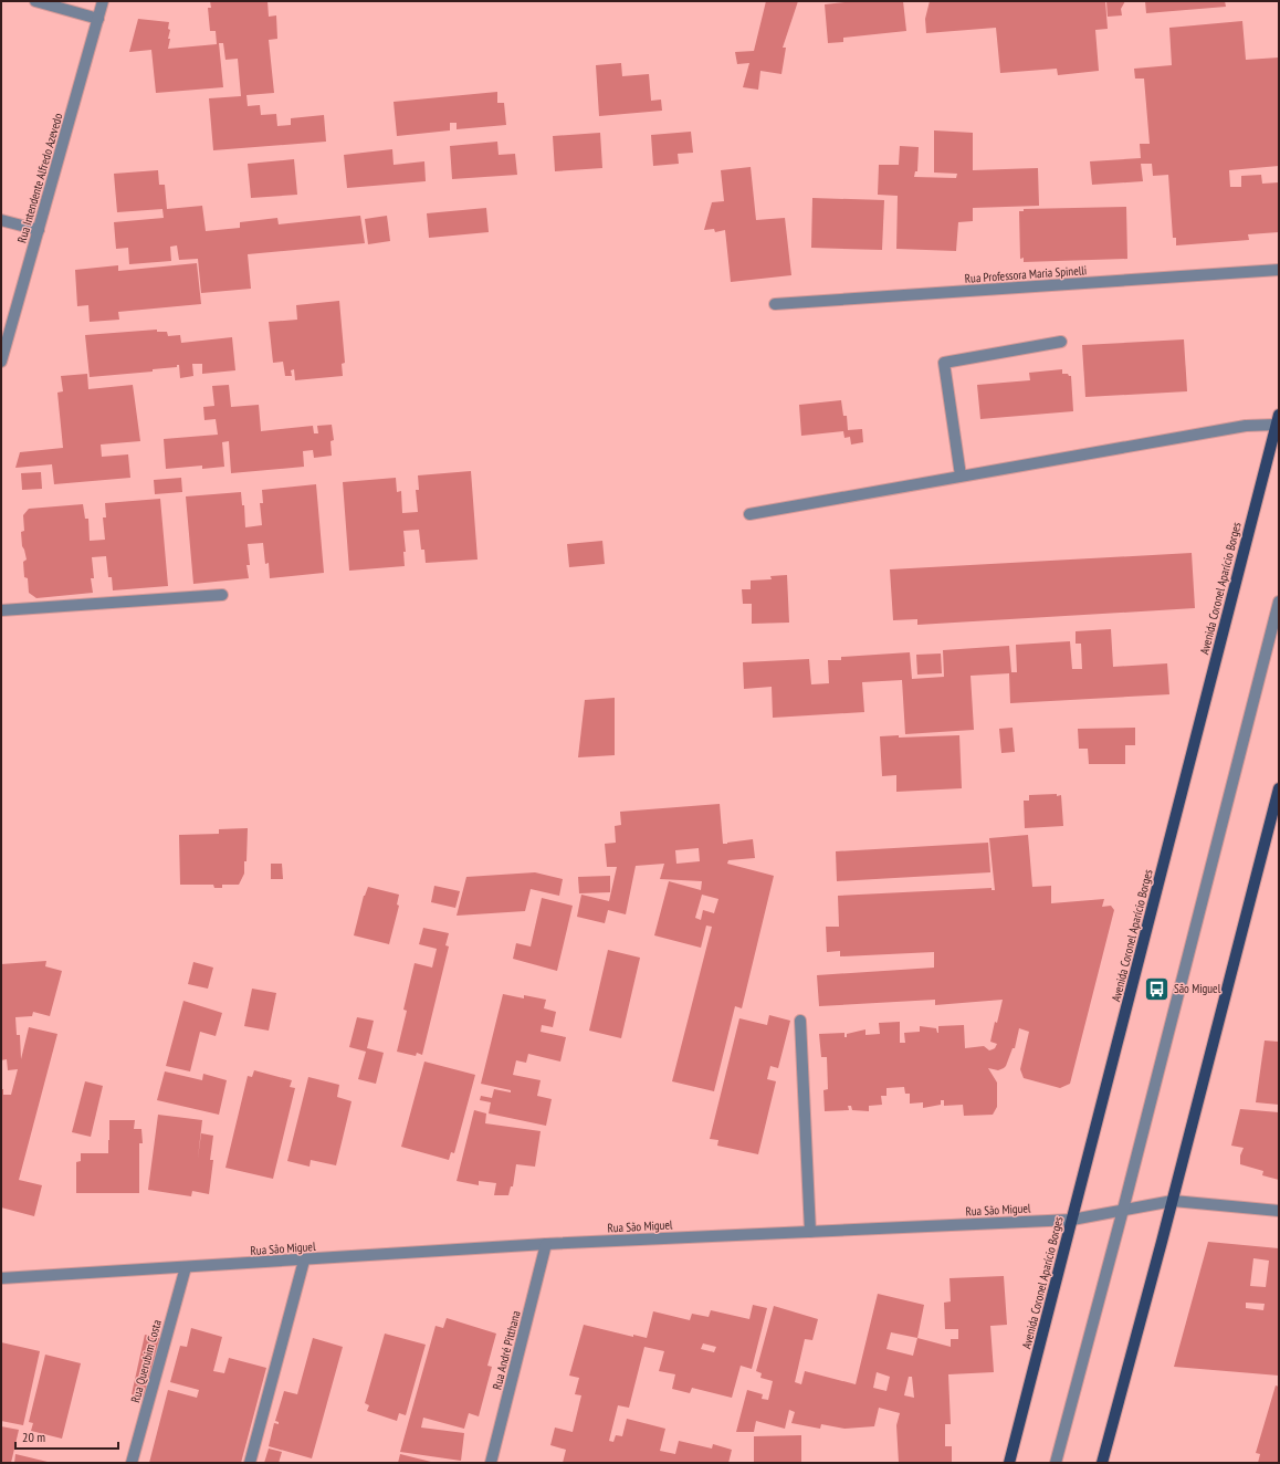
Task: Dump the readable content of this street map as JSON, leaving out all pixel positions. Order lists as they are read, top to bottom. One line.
{"streets":{"main road":["Avenida Coronel Aparício Borges"],"street":["Rua Intendente Alfredo Azevedo","Rua Professora Maria Spinelli","Rua São Miguel","Rua André Pitthana","Rua Querubim Costa"]},"crossings":[["Avenida Coronel Aparício Borges","Rua São Miguel"],["Rua São Miguel","Rua André Pitthana"],["Rua São Miguel","Rua Querubim Costa"]],"places":{"bus stop":["São Miguel"]},"scale_bar":"20 m"}
